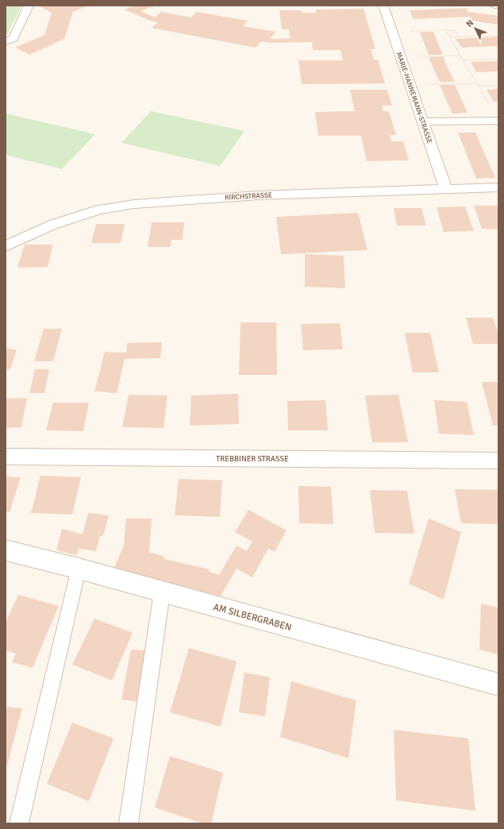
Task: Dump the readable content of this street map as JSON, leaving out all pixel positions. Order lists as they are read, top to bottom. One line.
{"streets":{"street":["MARIE-HANNEMANN-STRASSE","KIRCHSTRASSE","TREBBINER STRASSE","AM SILBERGRABEN"]},"crossings":[["MARIE-HANNEMANN-STRASSE","KIRCHSTRASSE"]],"north":"top left"}
